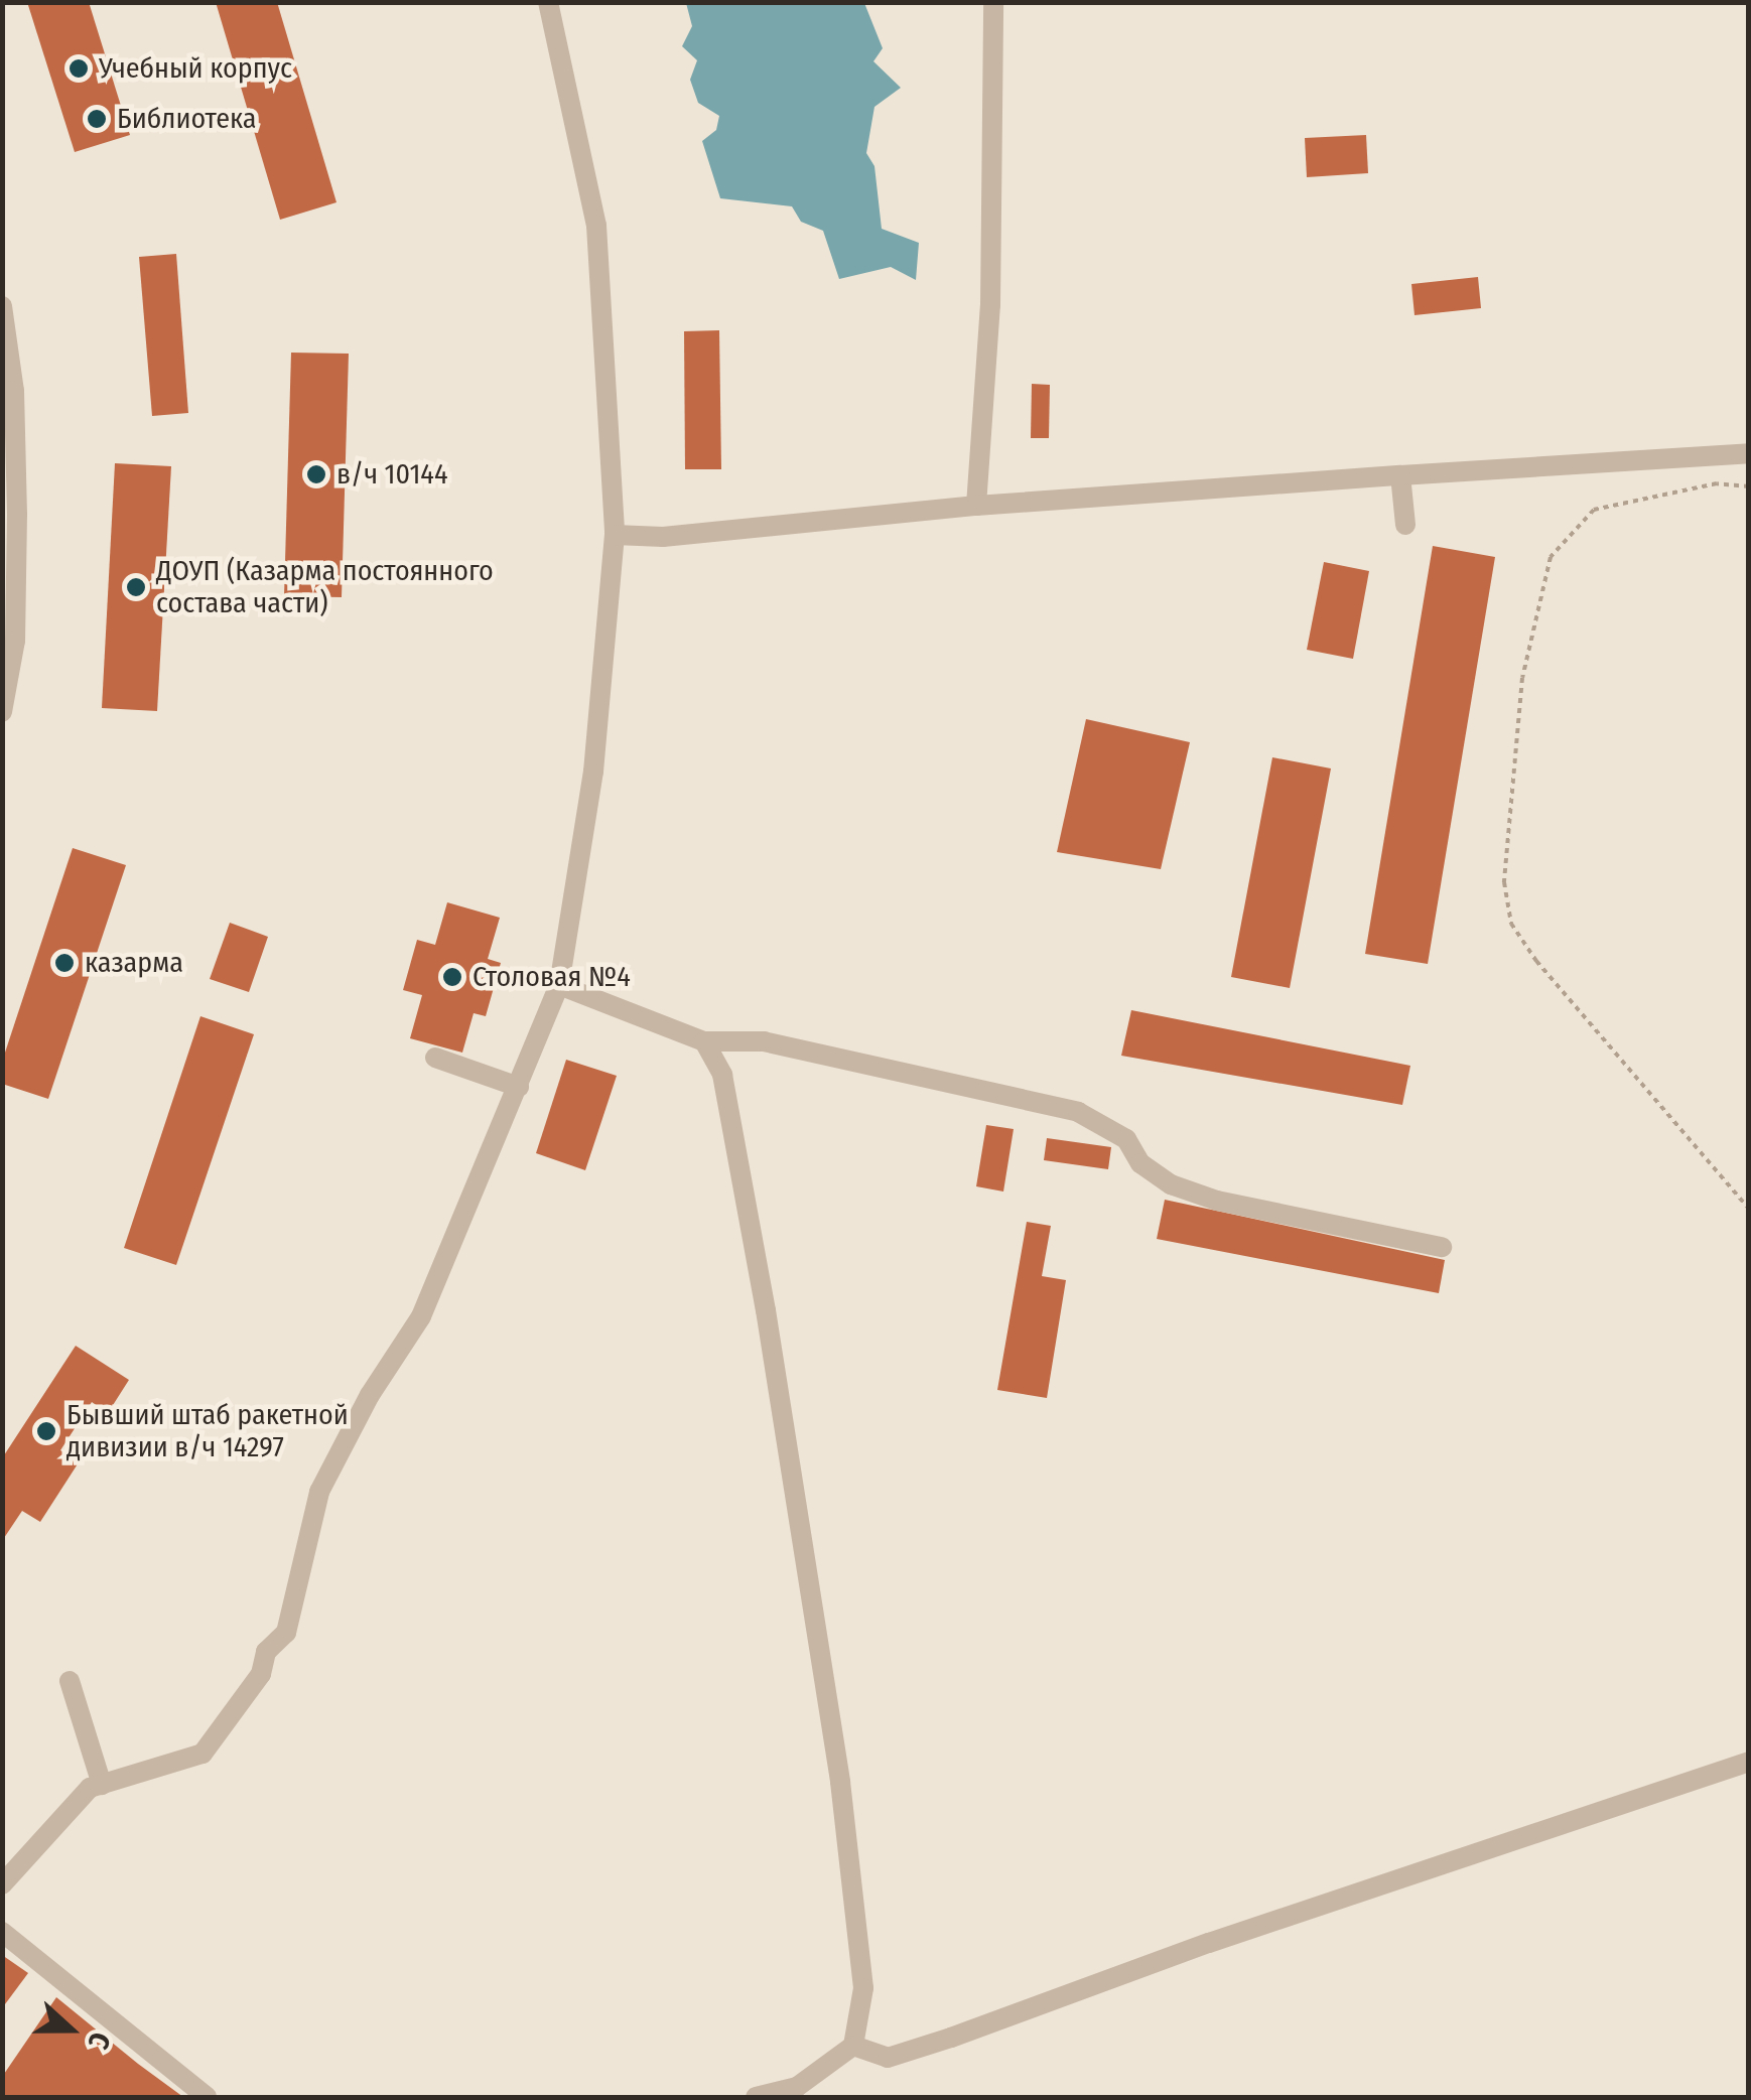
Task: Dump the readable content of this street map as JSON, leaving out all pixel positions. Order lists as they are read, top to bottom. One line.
{"places":["Учебный корпус","Библиотека","в/ч 10144","ДОУП (Казарма постоянного состава части)","казарма","Столовая №4","Бывший штаб ракетной дивизии в/ч 14297"],"north":"right"}
